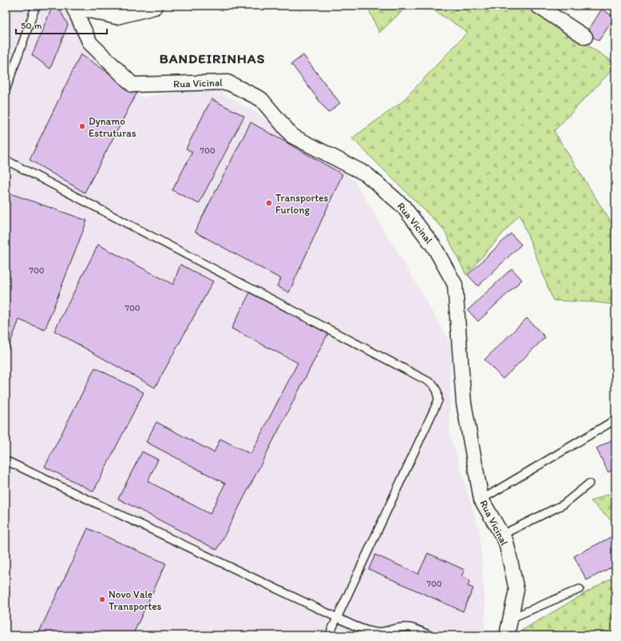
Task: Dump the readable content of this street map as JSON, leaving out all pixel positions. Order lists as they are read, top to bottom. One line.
{"streets":{"street":["Rua Vicinal"]},"districts":["BANDEIRINHAS"],"places":["Dynamo Estruturas","Transportes Furlong","Novo Vale Transportes"],"house_numbers":["700","700","700","700"],"scale_bar":"50 m"}
